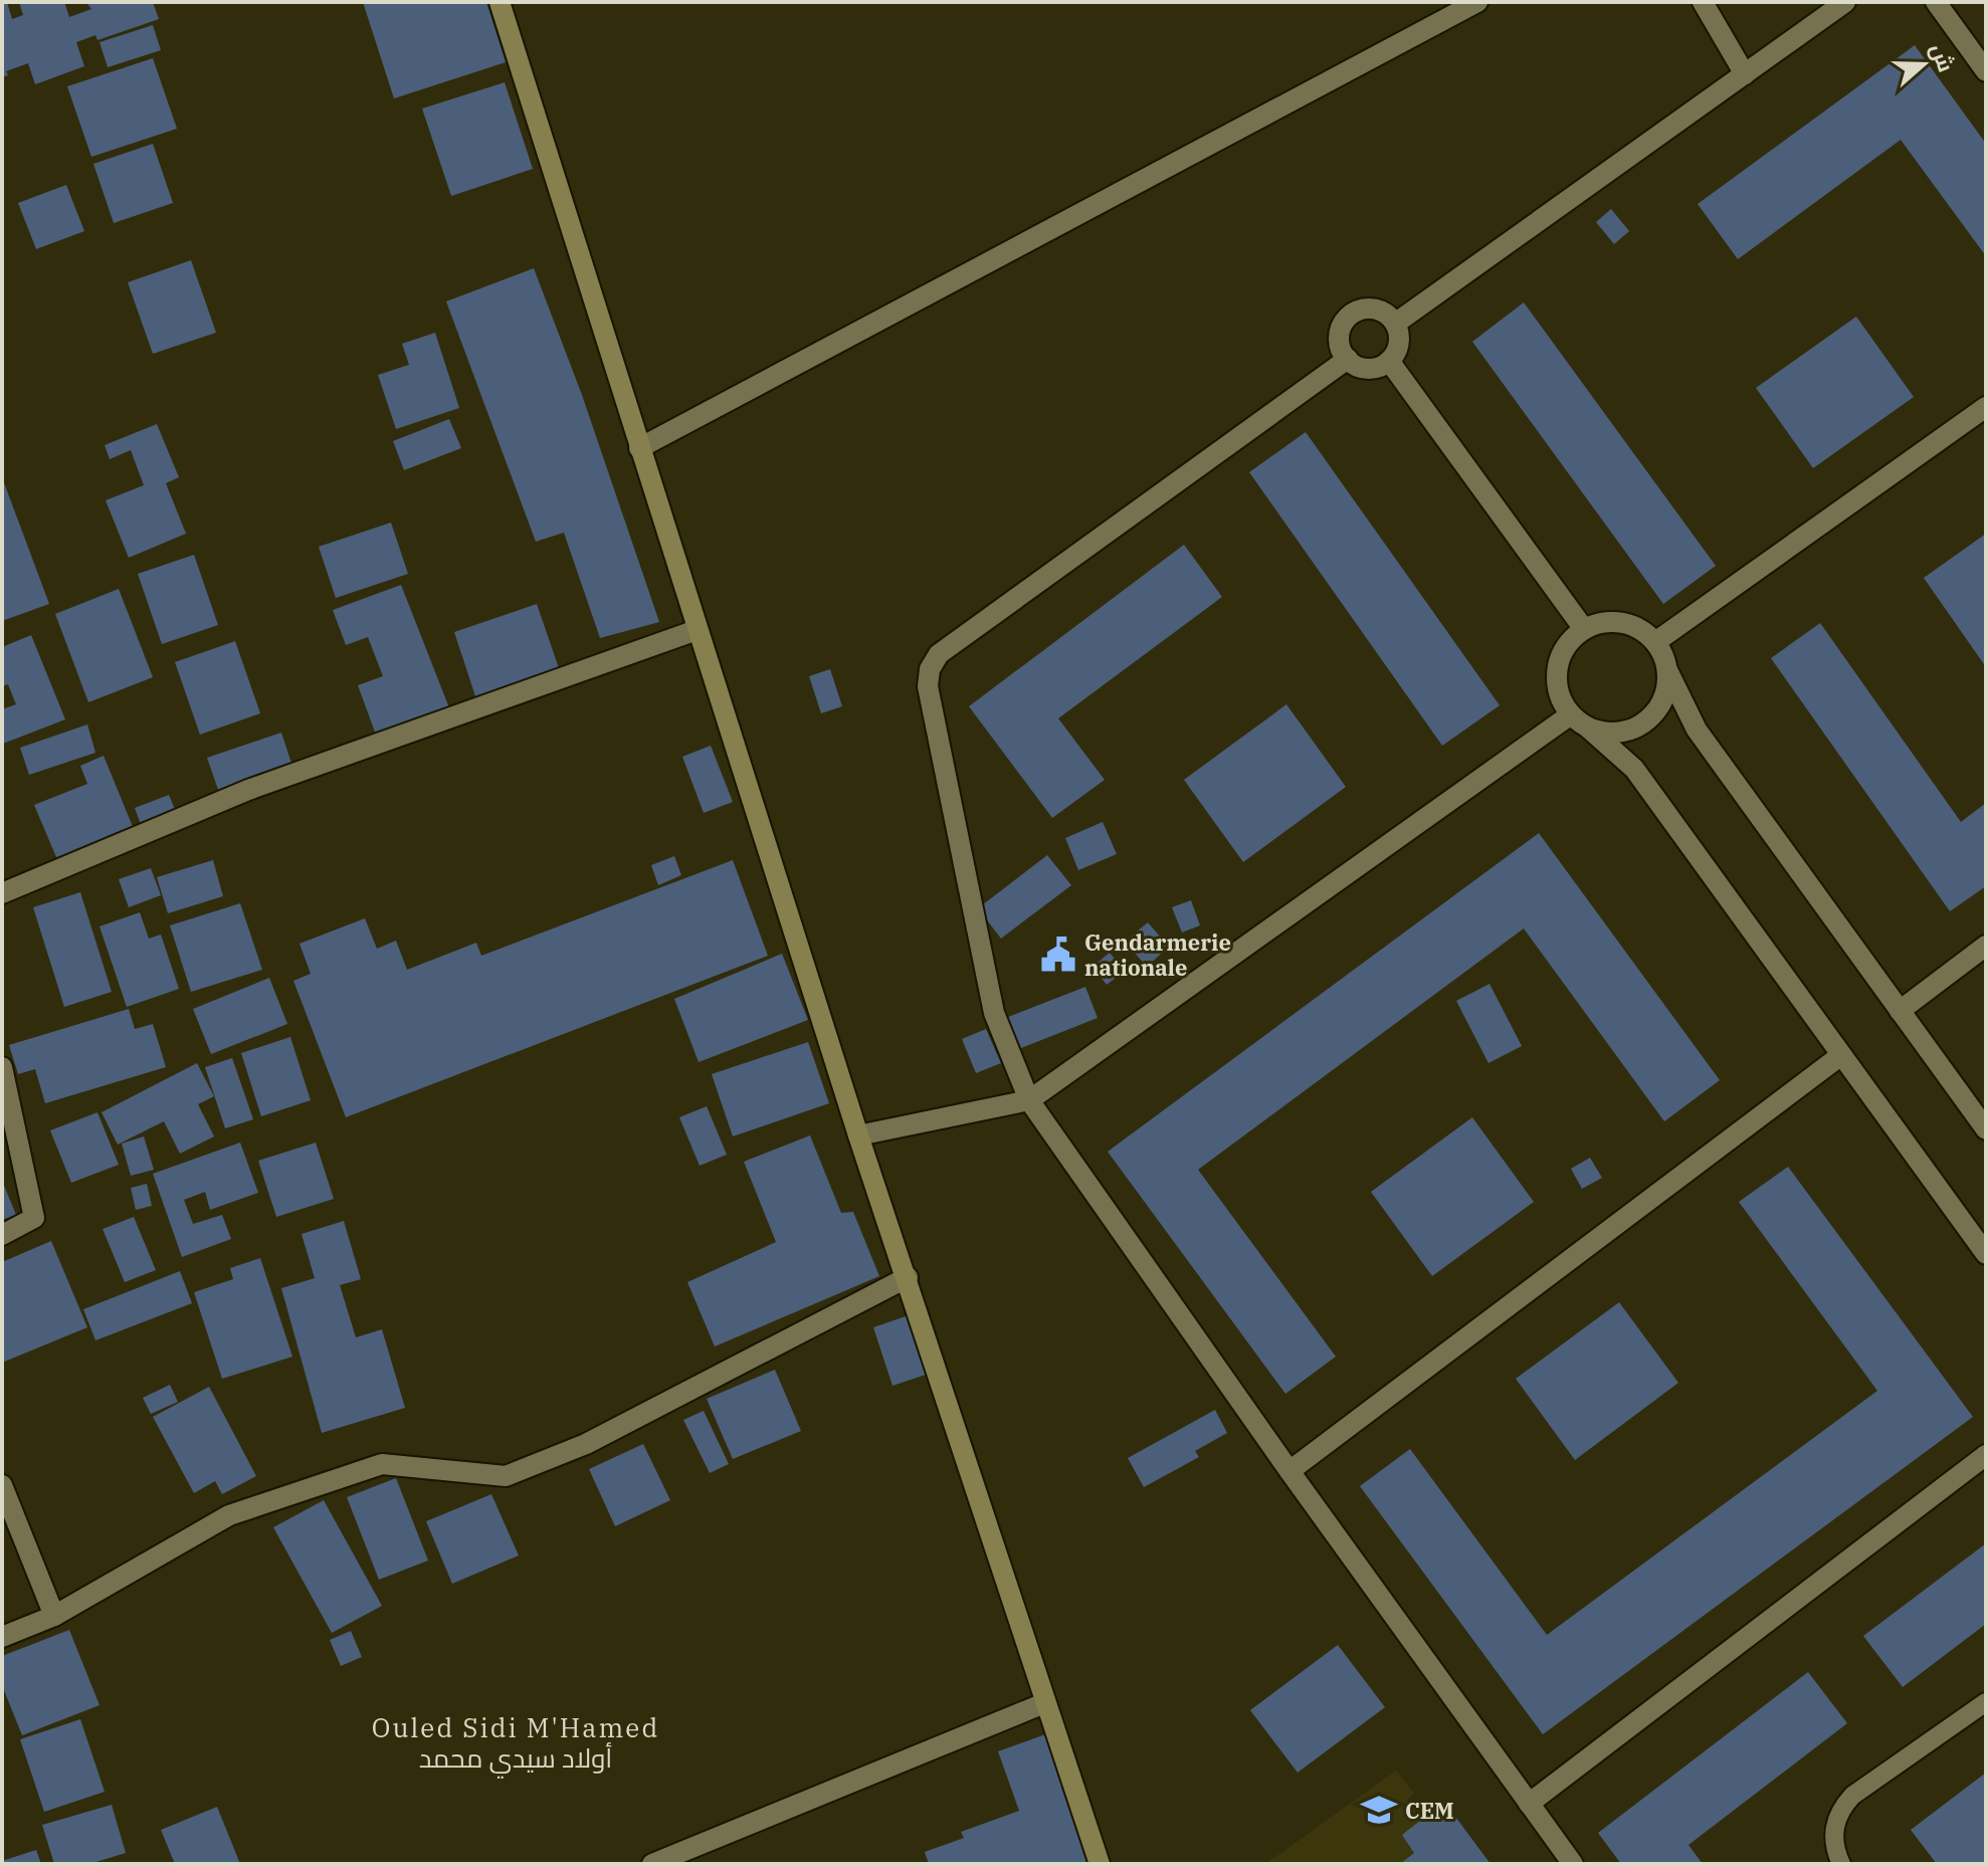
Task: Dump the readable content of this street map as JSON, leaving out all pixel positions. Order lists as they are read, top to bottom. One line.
{"districts":["Ouled Sidi M'Hamed أولاد سيدي محمد"],"places":{"public building":["Gendarmerie nationale"],"school or university":["CEM"]},"north":"right"}
